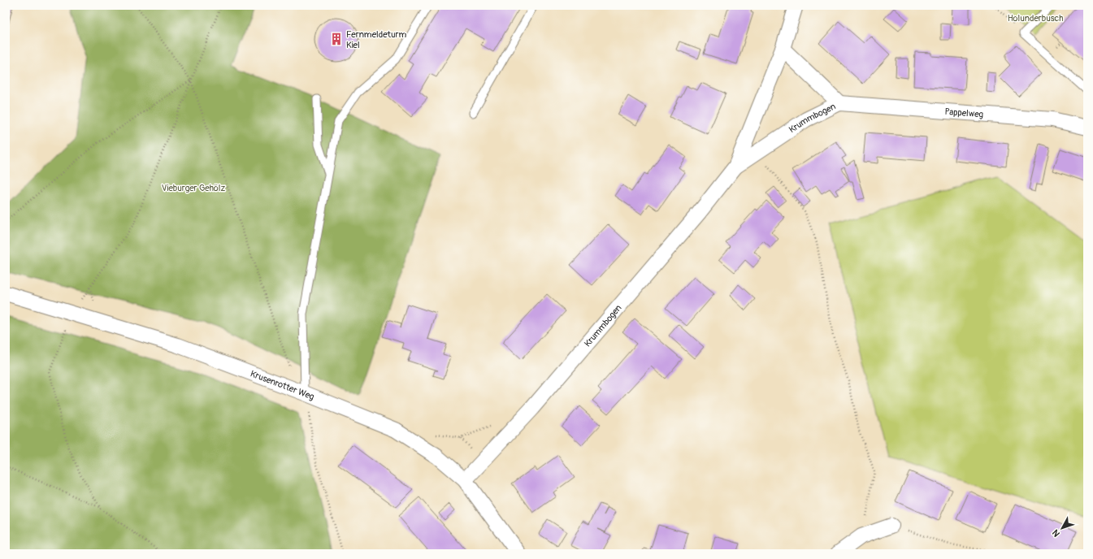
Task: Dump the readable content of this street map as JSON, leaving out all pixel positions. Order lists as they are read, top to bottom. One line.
{"streets":{"street":["Pappelweg","Krummbogen","Krusenrotter Weg"]},"crossings":[["Pappelweg","Krummbogen"],["Krummbogen","Krusenrotter Weg"]],"parks":["Holunderbusch","Vieburger Gehölz"],"places":{"building":["Fernmeldeturm Kiel"]},"north":"bottom left"}
